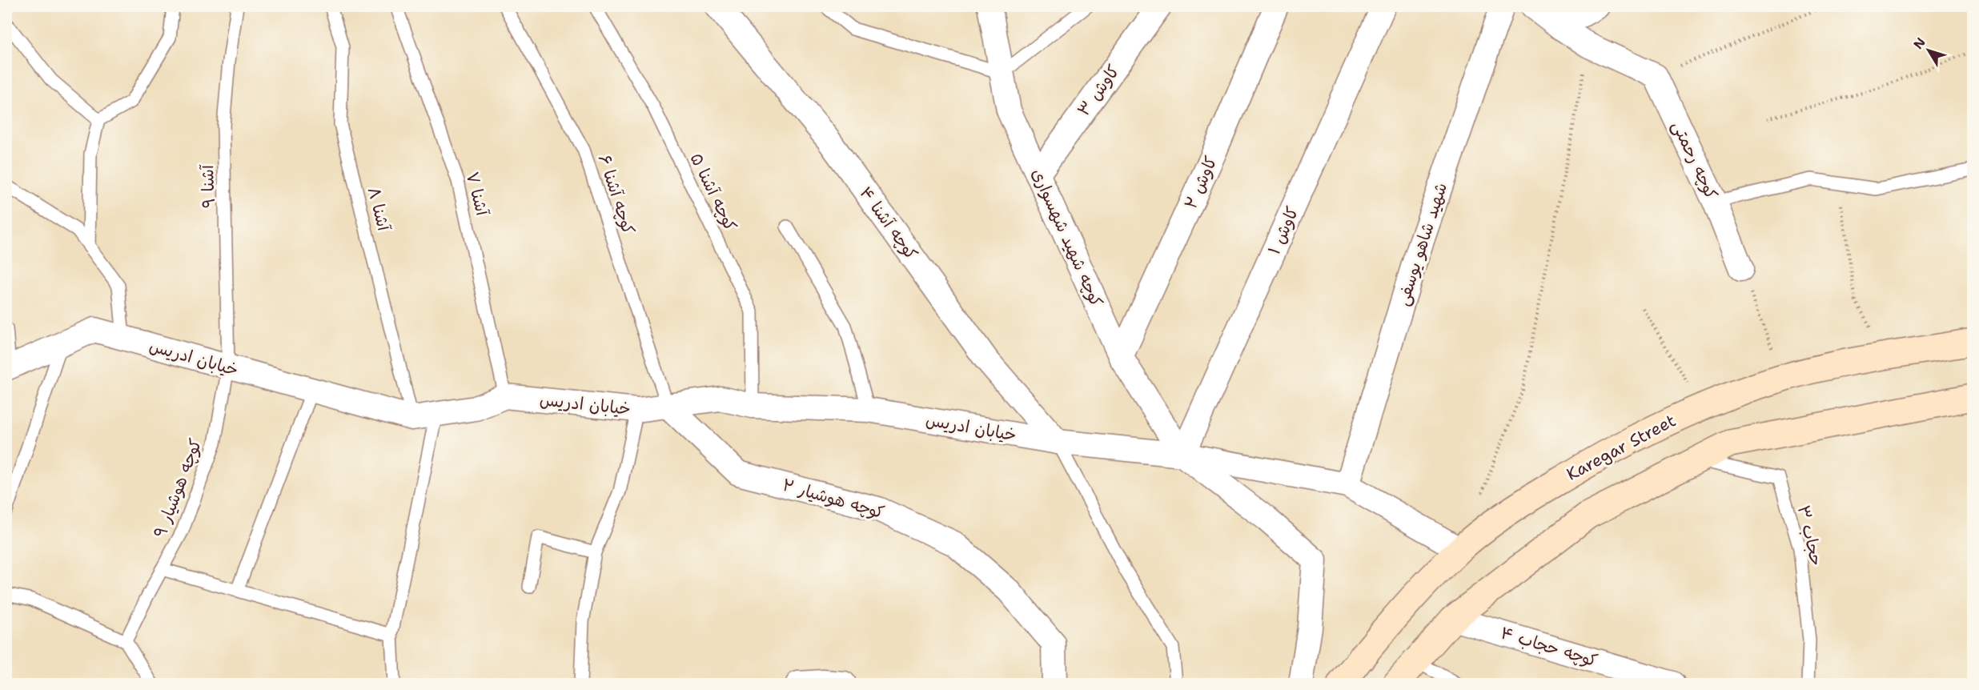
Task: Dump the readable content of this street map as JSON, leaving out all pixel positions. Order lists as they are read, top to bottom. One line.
{"streets":{"main road":["Karegar Street"],"street":["کاوش ۳","کوچه رحمتی","کاوش ۲","کوچه آشنا ۴","کاوش ۱","کوچه شهید شهسواری","شهید شاهو یوسفی","خیابان ادریس","کوچه هوشیار ۲","کوچه حجاب ۴"],"lane":["آشنا ۹","کوچه آشنا ۵","آشنا ۷","کوچه آشنا ۶","آشنا ۸","کوچه هوشیار ۹","حجاب ۳"]},"crossings":[["کاوش ۳","کوچه شهید شهسواری"],["کاوش ۲","کوچه شهید شهسواری"],["آشنا ۹","خیابان ادریس"],["آشنا ۹","کوچه هوشیار ۹"],["کوچه آشنا ۵","خیابان ادریس"],["آشنا ۷","خیابان ادریس"],["کوچه آشنا ۶","خیابان ادریس"],["کوچه آشنا ۶","کوچه هوشیار ۲"],["آشنا ۸","خیابان ادریس"],["کوچه آشنا ۴","خیابان ادریس"],["کاوش ۱","کوچه شهید شهسواری"],["کاوش ۱","خیابان ادریس"],["کوچه شهید شهسواری","خیابان ادریس"],["شهید شاهو یوسفی","خیابان ادریس"],["خیابان ادریس","Karegar Street"],["خیابان ادریس","کوچه هوشیار ۹"],["خیابان ادریس","کوچه هوشیار ۲"]],"north":"top left"}
